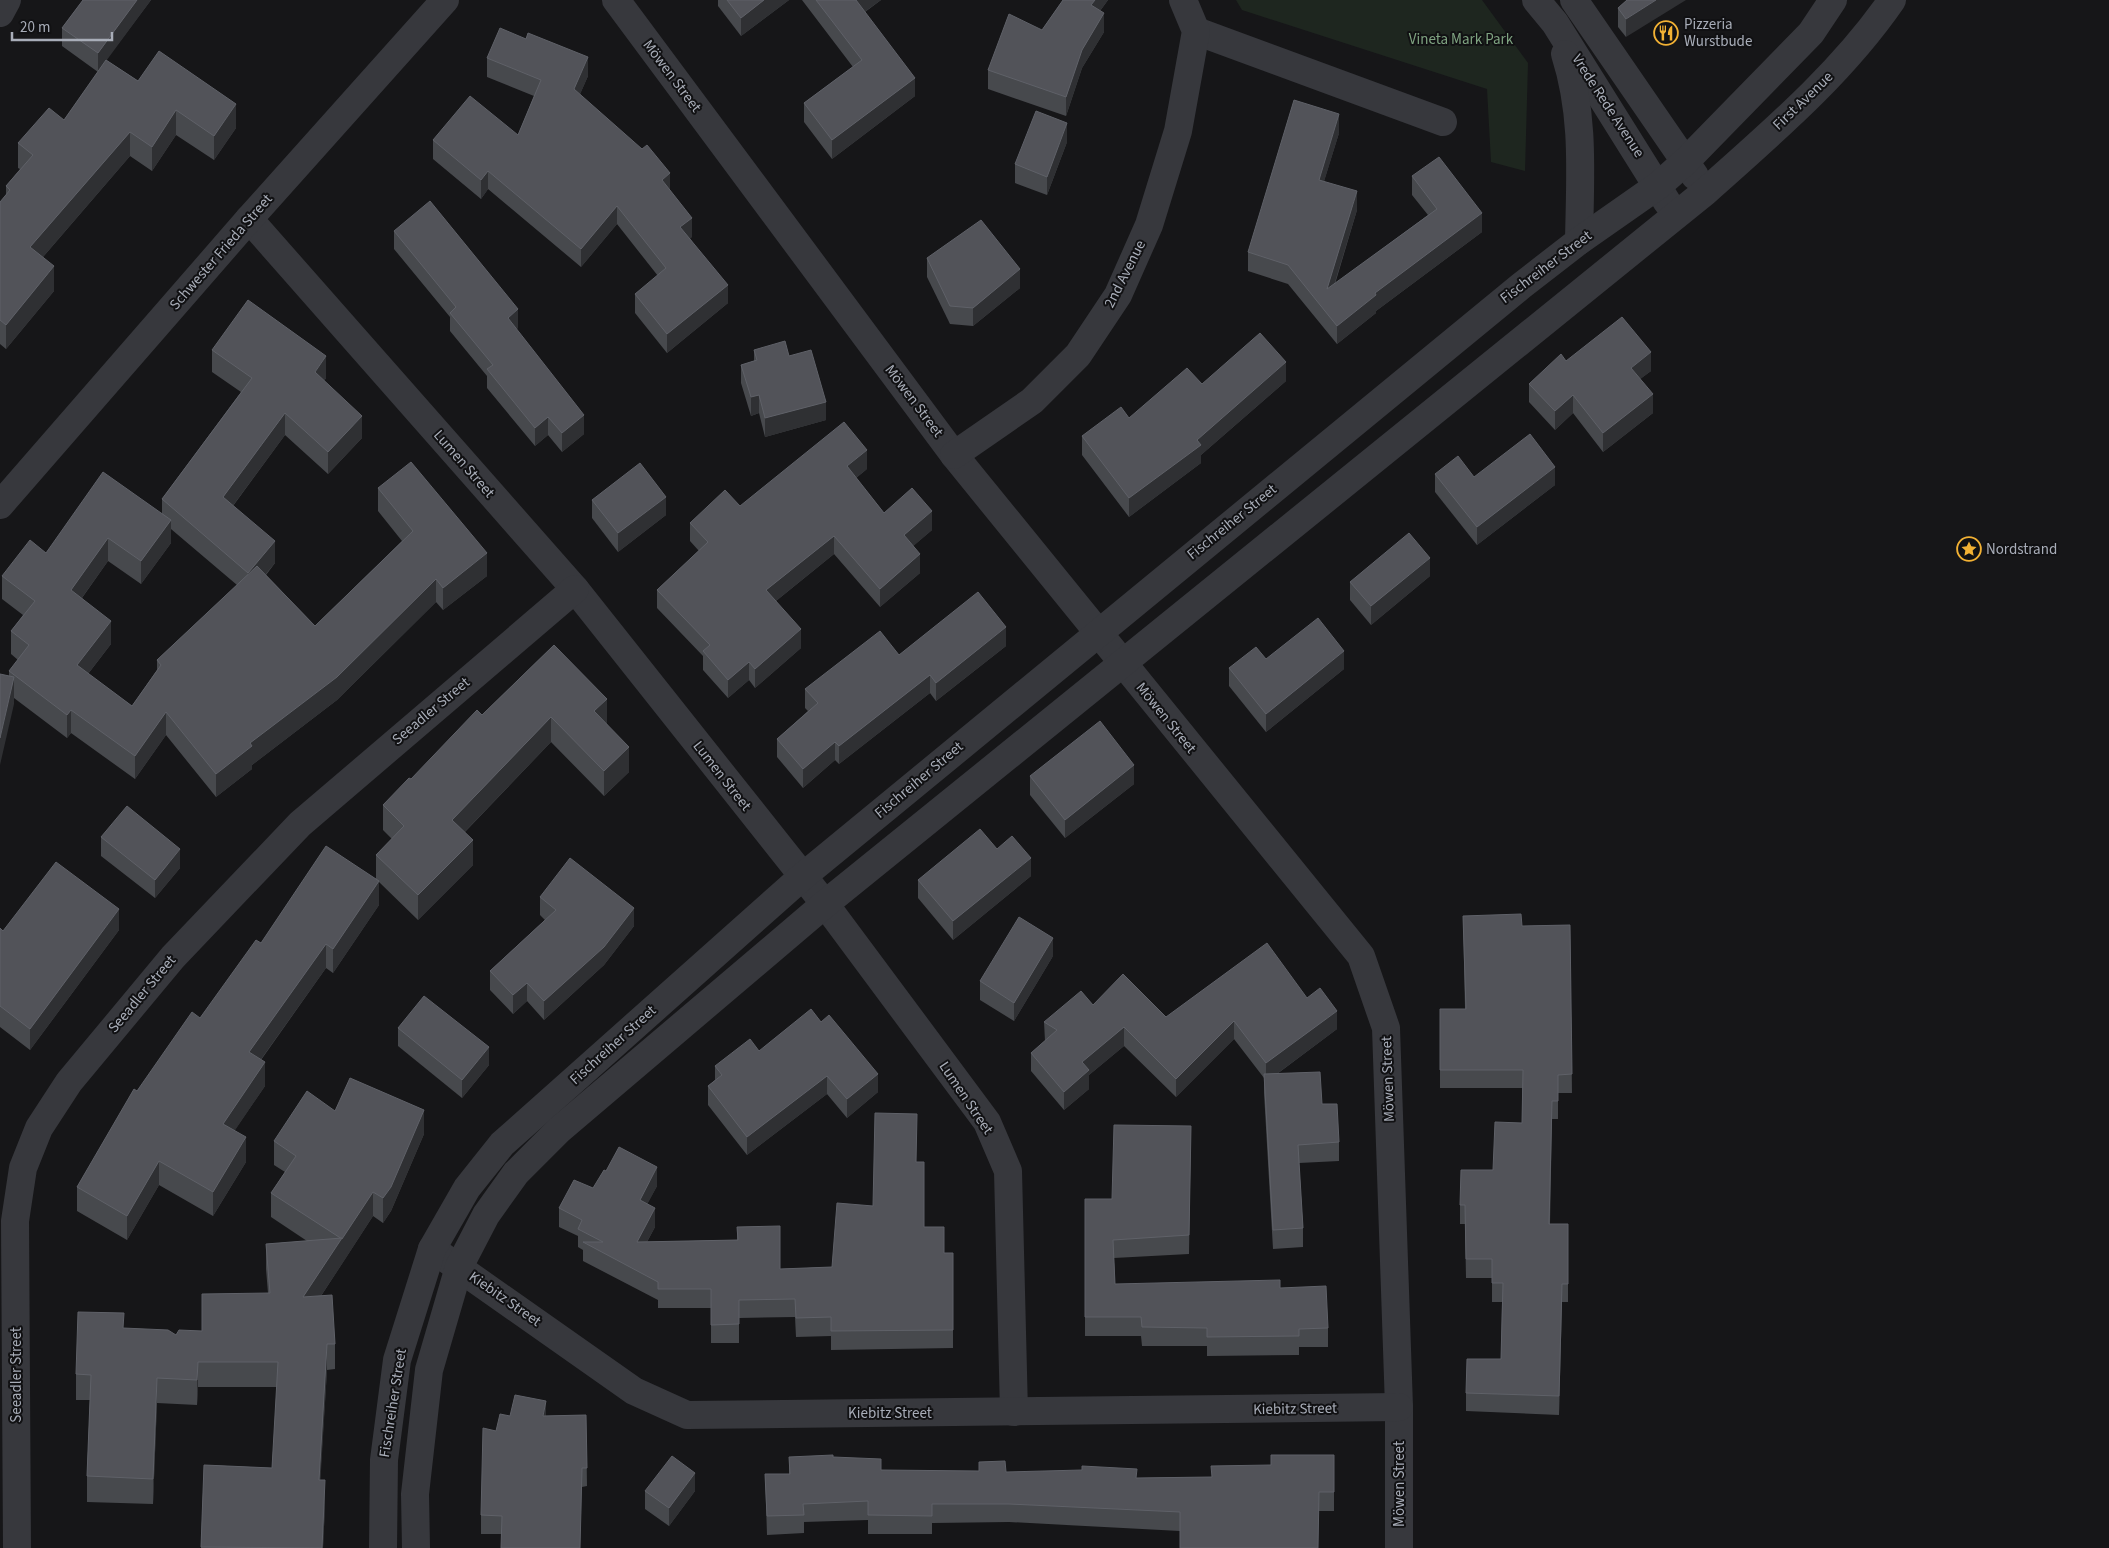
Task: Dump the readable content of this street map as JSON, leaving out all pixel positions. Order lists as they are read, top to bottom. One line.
{"streets":{"street":["Möwen Street","First Avenue","Vrede Rede Avenue","Schwester Frieda Street","Fischreiher Street","2nd Avenue","Lumen Street","Seeadler Street","Kiebitz Street"]},"crossings":[["Möwen Street","Fischreiher Street"],["Möwen Street","2nd Avenue"],["Möwen Street","Kiebitz Street"],["First Avenue","Vrede Rede Avenue"],["First Avenue","Fischreiher Street"],["Vrede Rede Avenue","Fischreiher Street"],["Schwester Frieda Street","Lumen Street"],["Fischreiher Street","Lumen Street"],["Fischreiher Street","Kiebitz Street"],["Lumen Street","Seeadler Street"],["Lumen Street","Kiebitz Street"]],"parks":["Vineta Mark Park"],"places":{"restaurant":["Pizzeria Wurstbude"],"place":["Nordstrand"]},"scale_bar":"20 m"}
